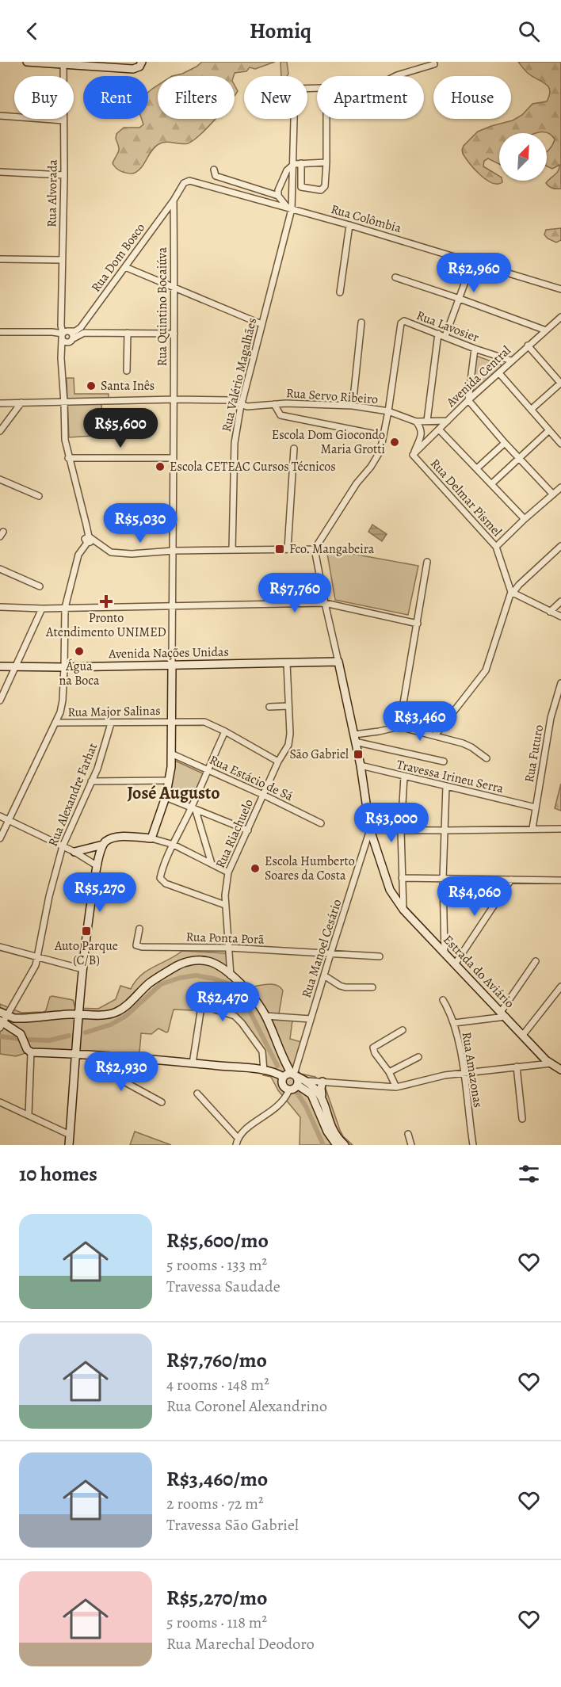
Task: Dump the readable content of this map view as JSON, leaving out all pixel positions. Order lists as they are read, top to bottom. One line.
{"streets":{"street":["Rua Alvorada","Rua Colômbia","Rua Dom Bosco","Rua Quintino Bocaiúva","Rua Lavosier","Rua Valério Magalhães","Avenida Central","Rua Servo Ribeiro","Rua Delmar Pismel","Avenida Nações Unidas","Rua Major Salinas","Rua Futuro","Travessa Irineu Serra","Rua Estácio de Sá","Rua Alexandre Farhat","Rua Riachuelo","Rua Ponta Porã","Rua Manoel Cesário","Estrada do Aviário","Rua Amazonas"]},"crossings":[["Rua Colômbia","Rua Dom Bosco"],["Rua Colômbia","Rua Quintino Bocaiúva"],["Rua Colômbia","Rua Valério Magalhães"],["Rua Dom Bosco","Rua Quintino Bocaiúva"],["Rua Quintino Bocaiúva","Rua Servo Ribeiro"],["Rua Quintino Bocaiúva","Avenida Nações Unidas"],["Rua Quintino Bocaiúva","Rua Major Salinas"],["Rua Quintino Bocaiúva","Rua Estácio de Sá"],["Rua Lavosier","Avenida Central"],["Rua Lavosier","Rua Servo Ribeiro"],["Rua Valério Magalhães","Rua Servo Ribeiro"],["Avenida Central","Rua Servo Ribeiro"],["Avenida Central","Rua Delmar Pismel"],["Avenida Nações Unidas","Rua Riachuelo"],["Avenida Nações Unidas","Estrada do Aviário"],["Rua Major Salinas","Rua Alexandre Farhat"],["Rua Major Salinas","Rua Riachuelo"],["Rua Futuro","Travessa Irineu Serra"],["Travessa Irineu Serra","Estrada do Aviário"],["Rua Estácio de Sá","Rua Riachuelo"],["Rua Riachuelo","Rua Ponta Porã"],["Rua Ponta Porã","Rua Manoel Cesário"],["Rua Manoel Cesário","Estrada do Aviário"]],"districts":["José Augusto"],"places":{"other":["Santa Inês","Escola Dom Giocondo Maria Grotti","Escola CETEAC Cursos Técnicos","Água na Boca","Escola Humberto Soares da Costa"],"transit":["Fco. Mangabeira","São Gabriel","Auto Parque (C/B)"],"health":["Pronto Atendimento UNIMED"]},"north":"top right","page":{"header":"Homiq","chip":["Buy","Rent","Filters","New","Apartment","House"],"price":["R$2,960","R$5,600","R$5,030","R$7,760","R$3,460","R$3,000","R$5,270","R$4,060","R$2,470","R$2,930"],"heading":"10 homes","list":[{"name":"R$5,600/mo","note":"5 rooms · 133 m² · Travessa Saudade"},{"name":"R$7,760/mo","note":"4 rooms · 148 m² · Rua Coronel Alexandrino"},{"name":"R$3,460/mo","note":"2 rooms · 72 m² · Travessa São Gabriel"},{"name":"R$5,270/mo","note":"5 rooms · 118 m² · Rua Marechal Deodoro"}]}}
